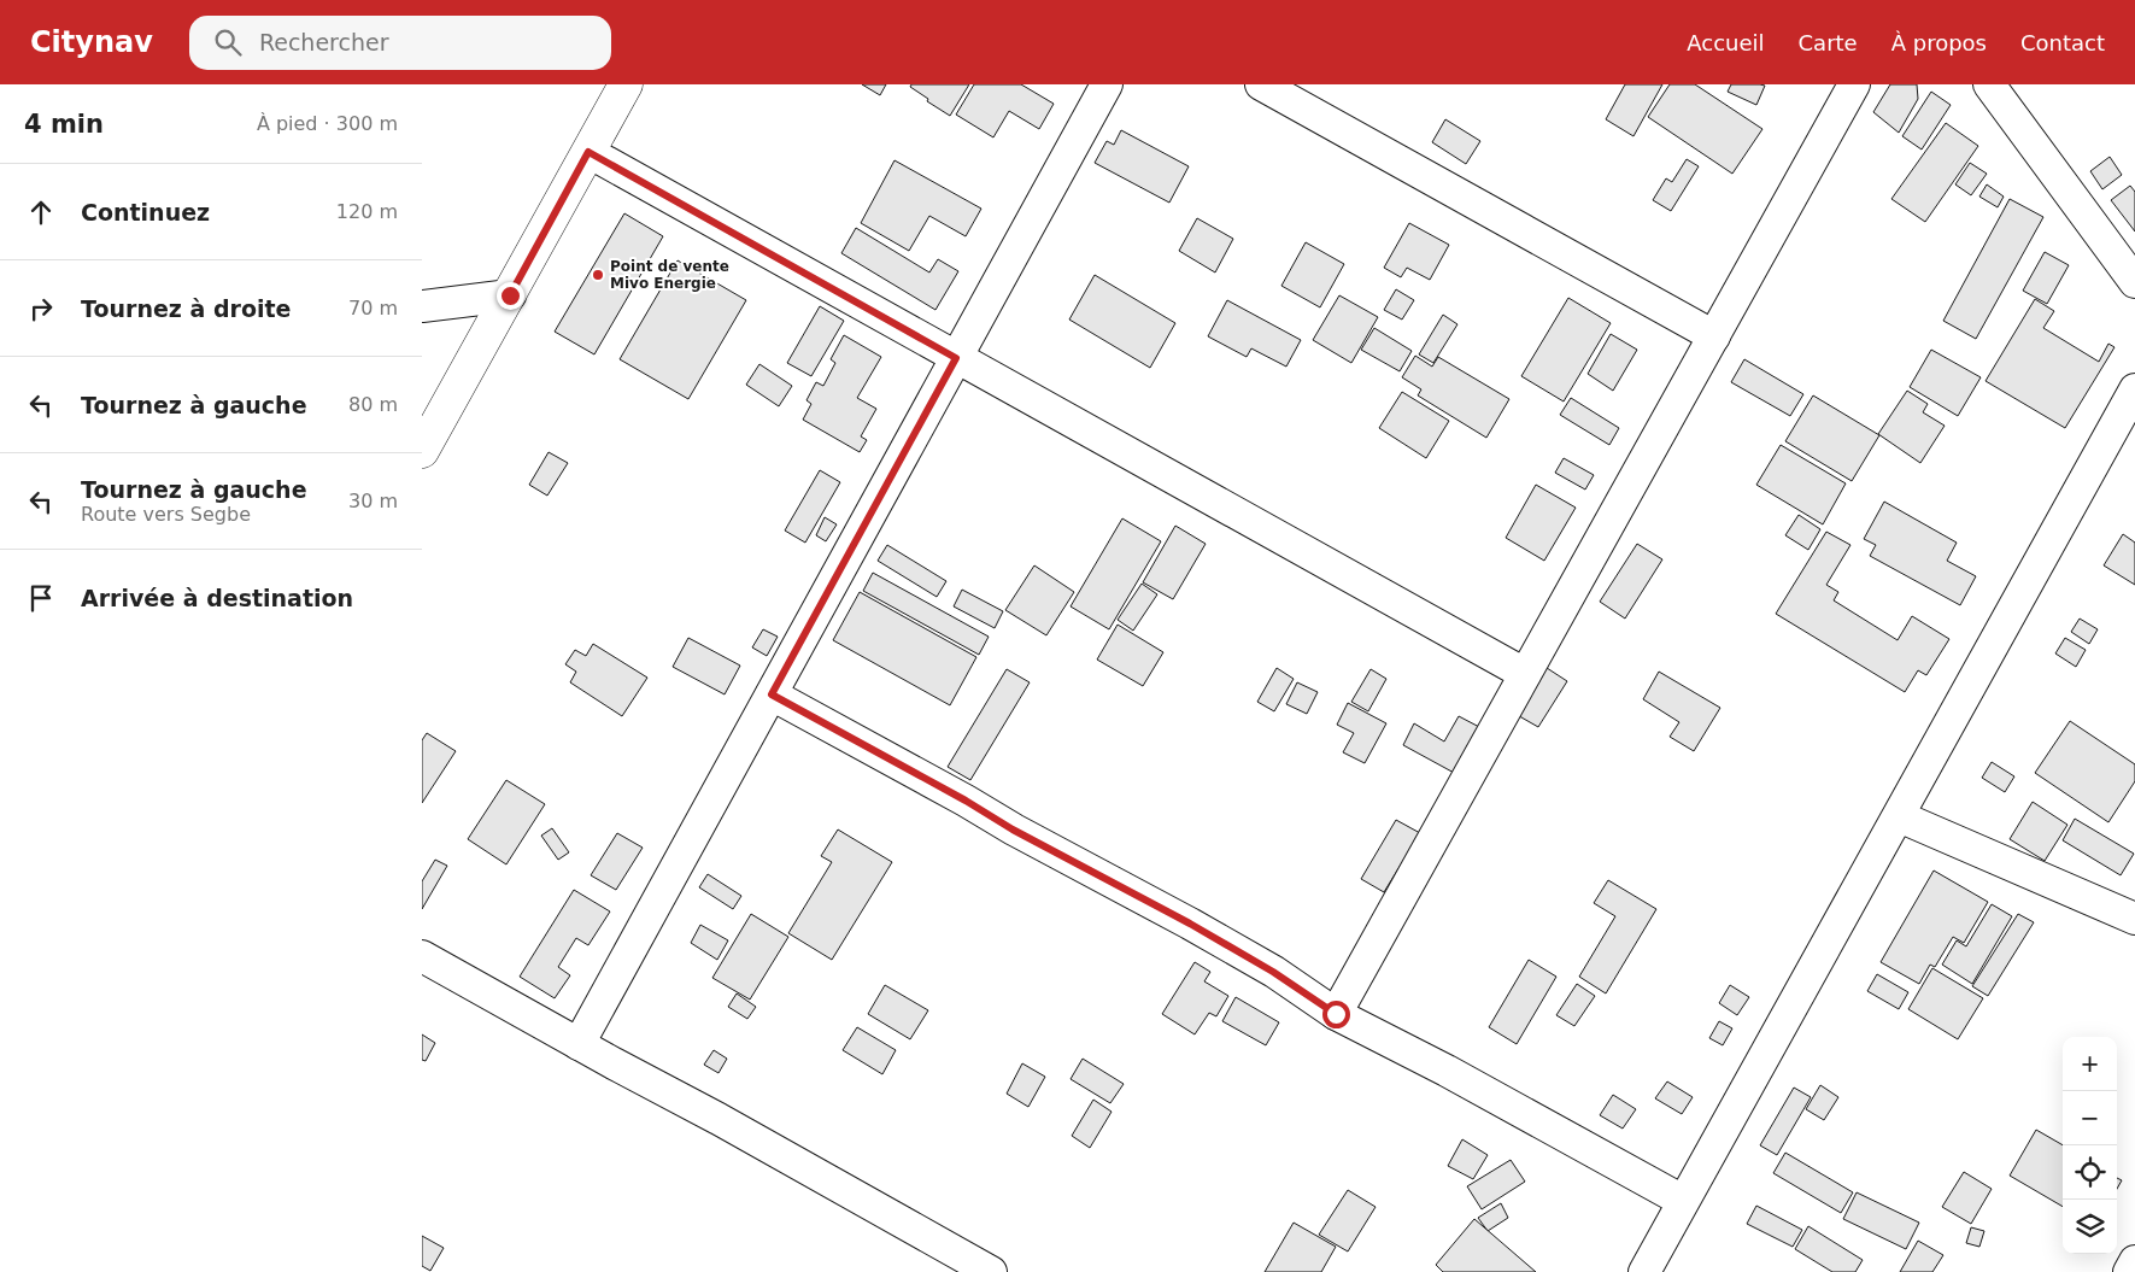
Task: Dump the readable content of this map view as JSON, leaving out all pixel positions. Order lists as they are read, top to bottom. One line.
{"places":["Point de vente Mivo Energie"],"page":{"header":"Citynav","search":"Rechercher","nav":["Accueil","Carte","À propos","Contact"],"heading":["4 min","À pied · 300 m"],"list":[["Continuez","120 m"],["Tournez à droite","70 m"],["Tournez à gauche","80 m"],["Tournez à gauche","Route vers Segbe","30 m"],"Arrivée à destination"],"map_buttons":["+","−"]}}
